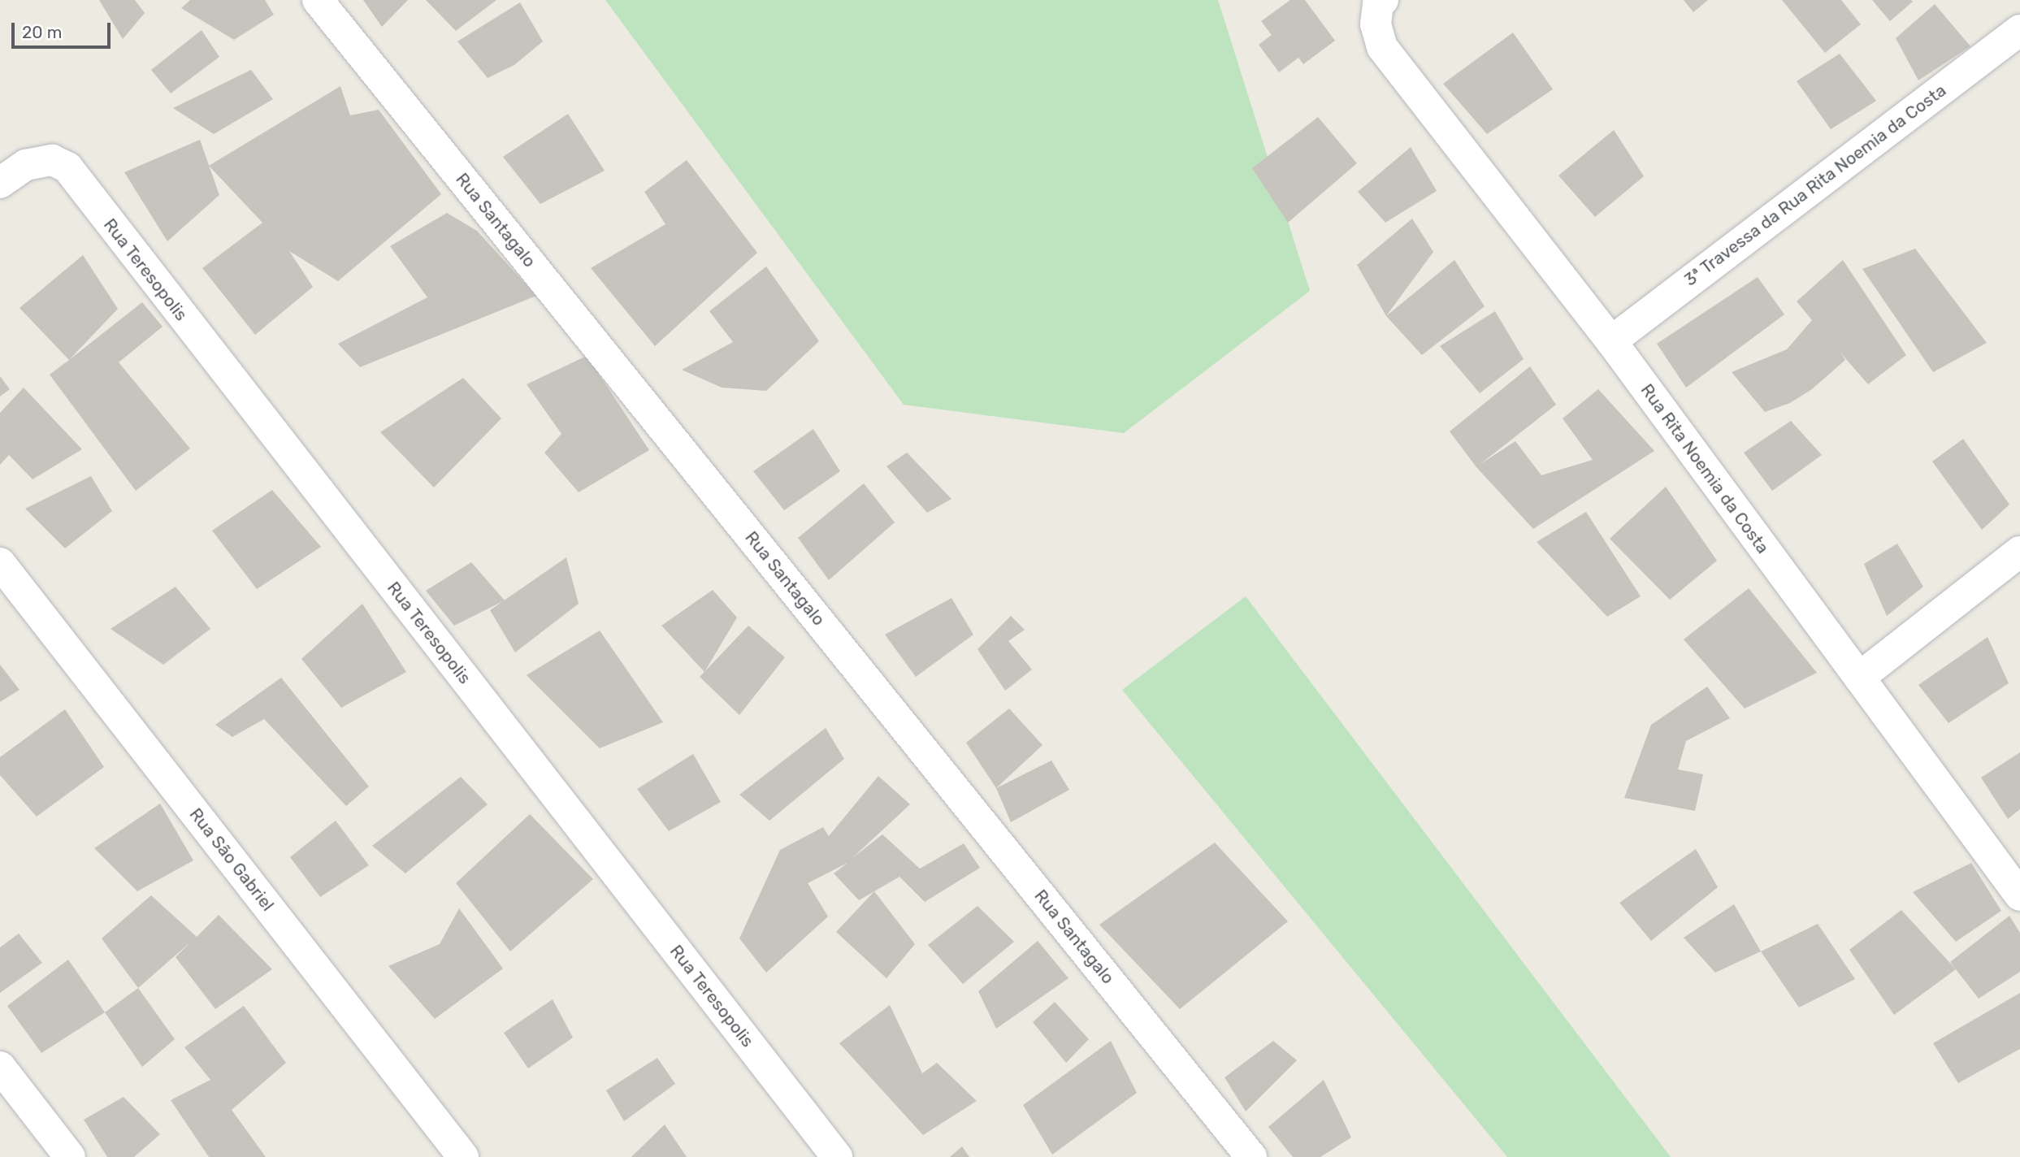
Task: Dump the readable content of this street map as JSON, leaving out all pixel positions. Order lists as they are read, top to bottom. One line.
{"streets":{"street":["3ª Travessa da Rua Rita Noemia da Costa","Rua Santagalo","Rua Teresopolis","Rua Rita Noemia da Costa","Rua São Gabriel"]},"crossings":[["3ª Travessa da Rua Rita Noemia da Costa","Rua Rita Noemia da Costa"]],"scale_bar":"20 m"}
